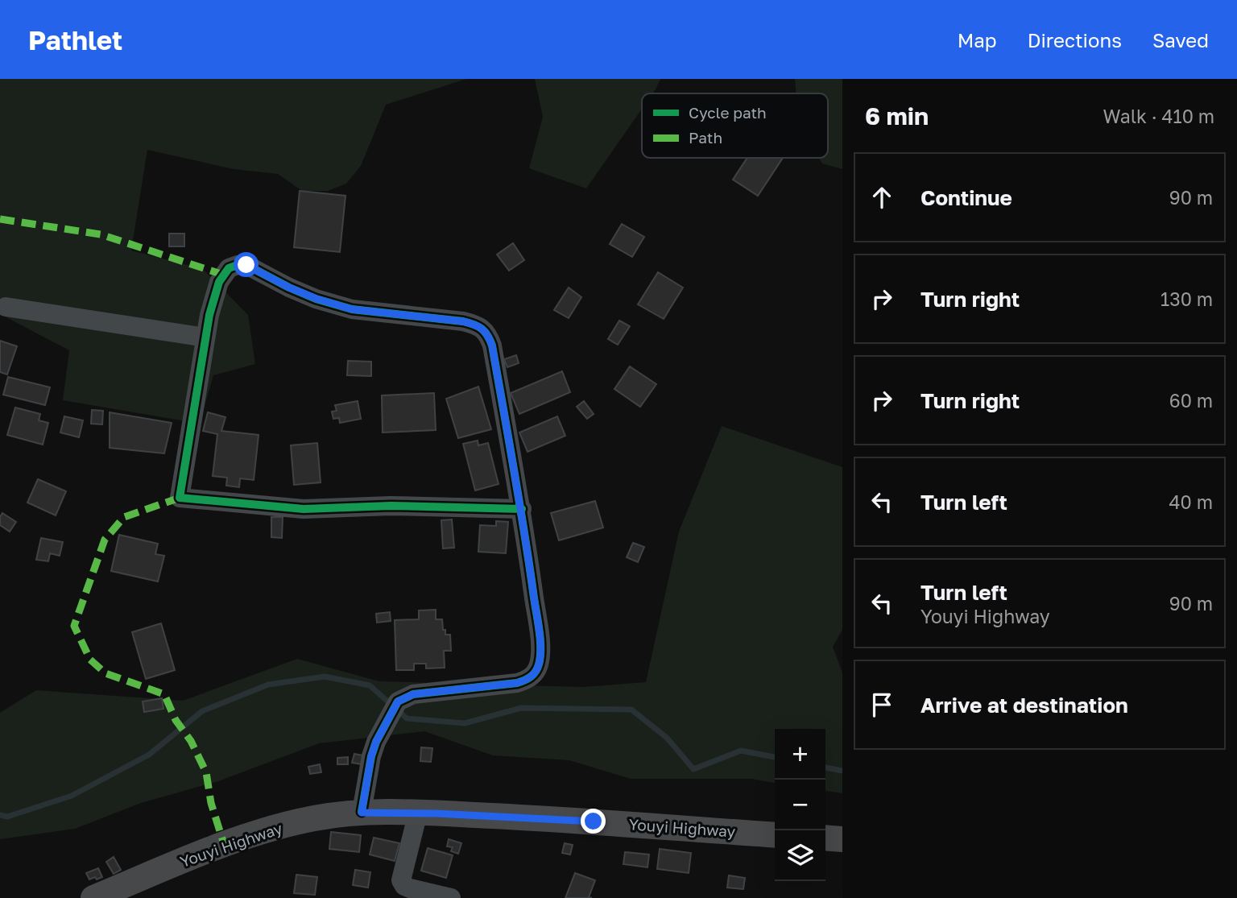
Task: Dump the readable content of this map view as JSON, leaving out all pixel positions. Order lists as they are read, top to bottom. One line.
{"streets":{"main road":["Youyi Highway"]},"legend":["Cycle path","Path"],"page":{"header":"Pathlet","nav":["Map","Directions","Saved"],"heading":["6 min","Walk · 410 m"],"list":[["Continue","90 m"],["Turn right","130 m"],["Turn right","60 m"],["Turn left","40 m"],["Turn left","Youyi Highway","90 m"],"Arrive at destination"],"map_buttons":["+","−"]}}
